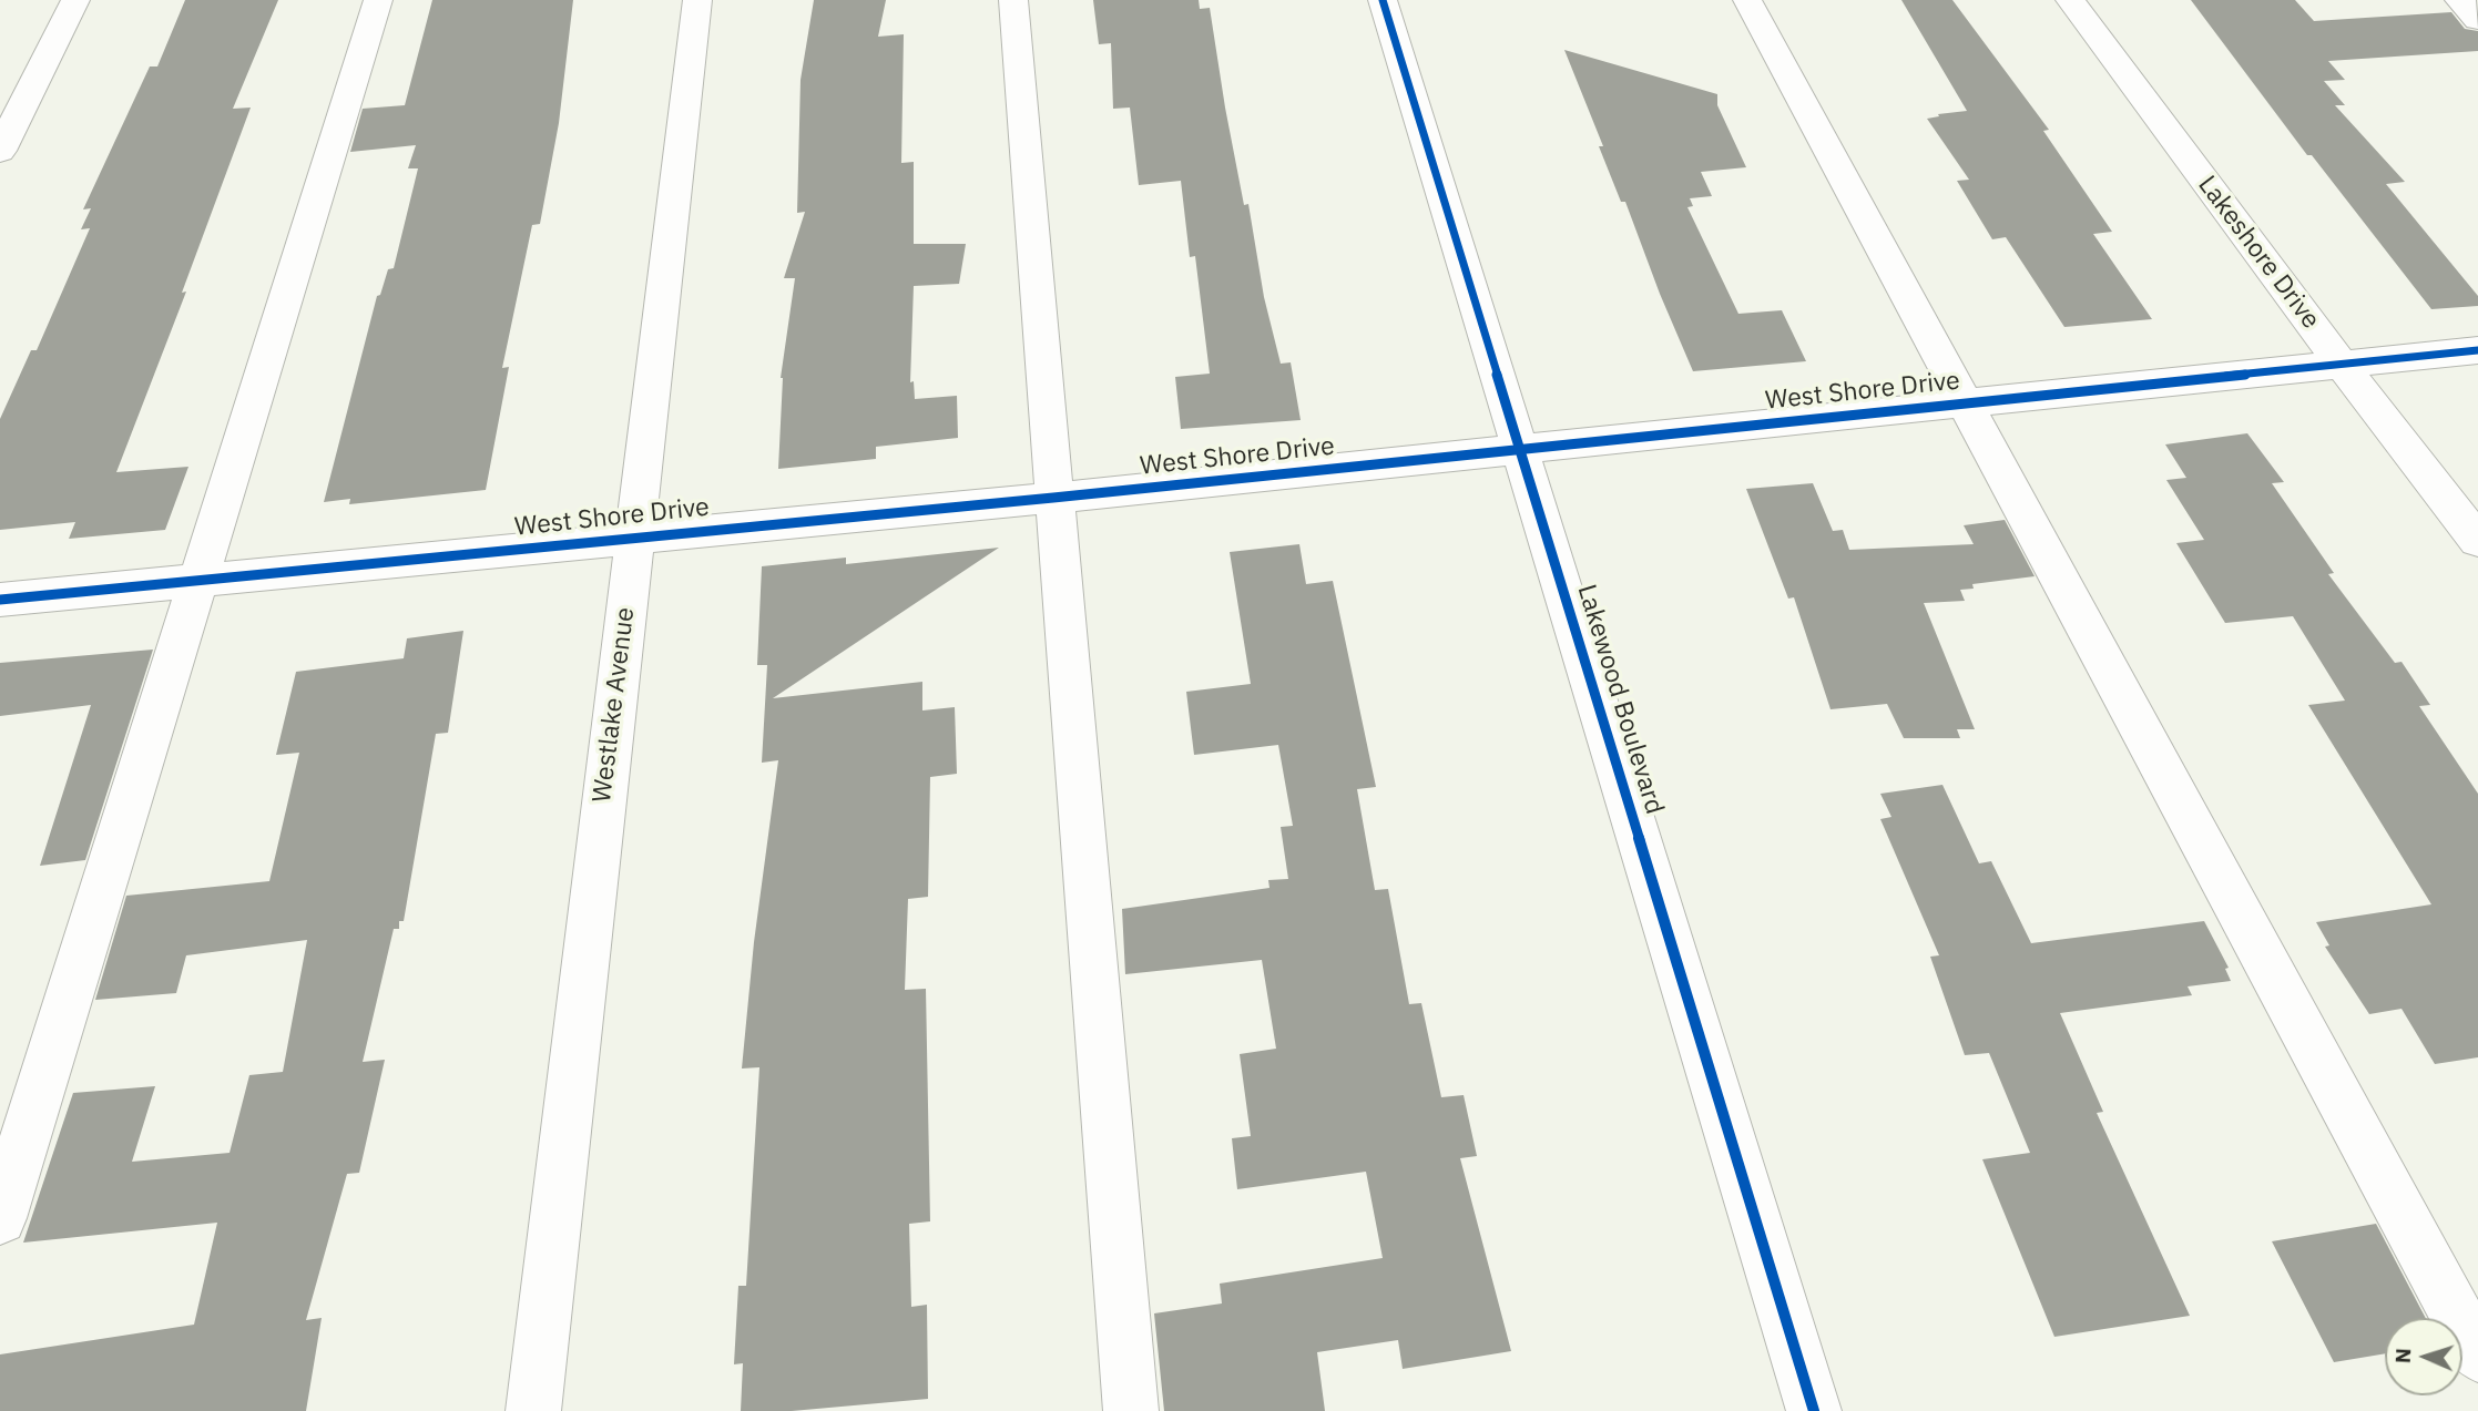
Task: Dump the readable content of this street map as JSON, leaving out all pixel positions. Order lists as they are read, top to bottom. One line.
{"streets":{"street":["Lakeshore Drive","West Shore Drive","Lakewood Boulevard","Westlake Avenue"]},"crossings":[["Lakeshore Drive","West Shore Drive"],["West Shore Drive","Lakewood Boulevard"],["West Shore Drive","Westlake Avenue"]],"north":"left"}
